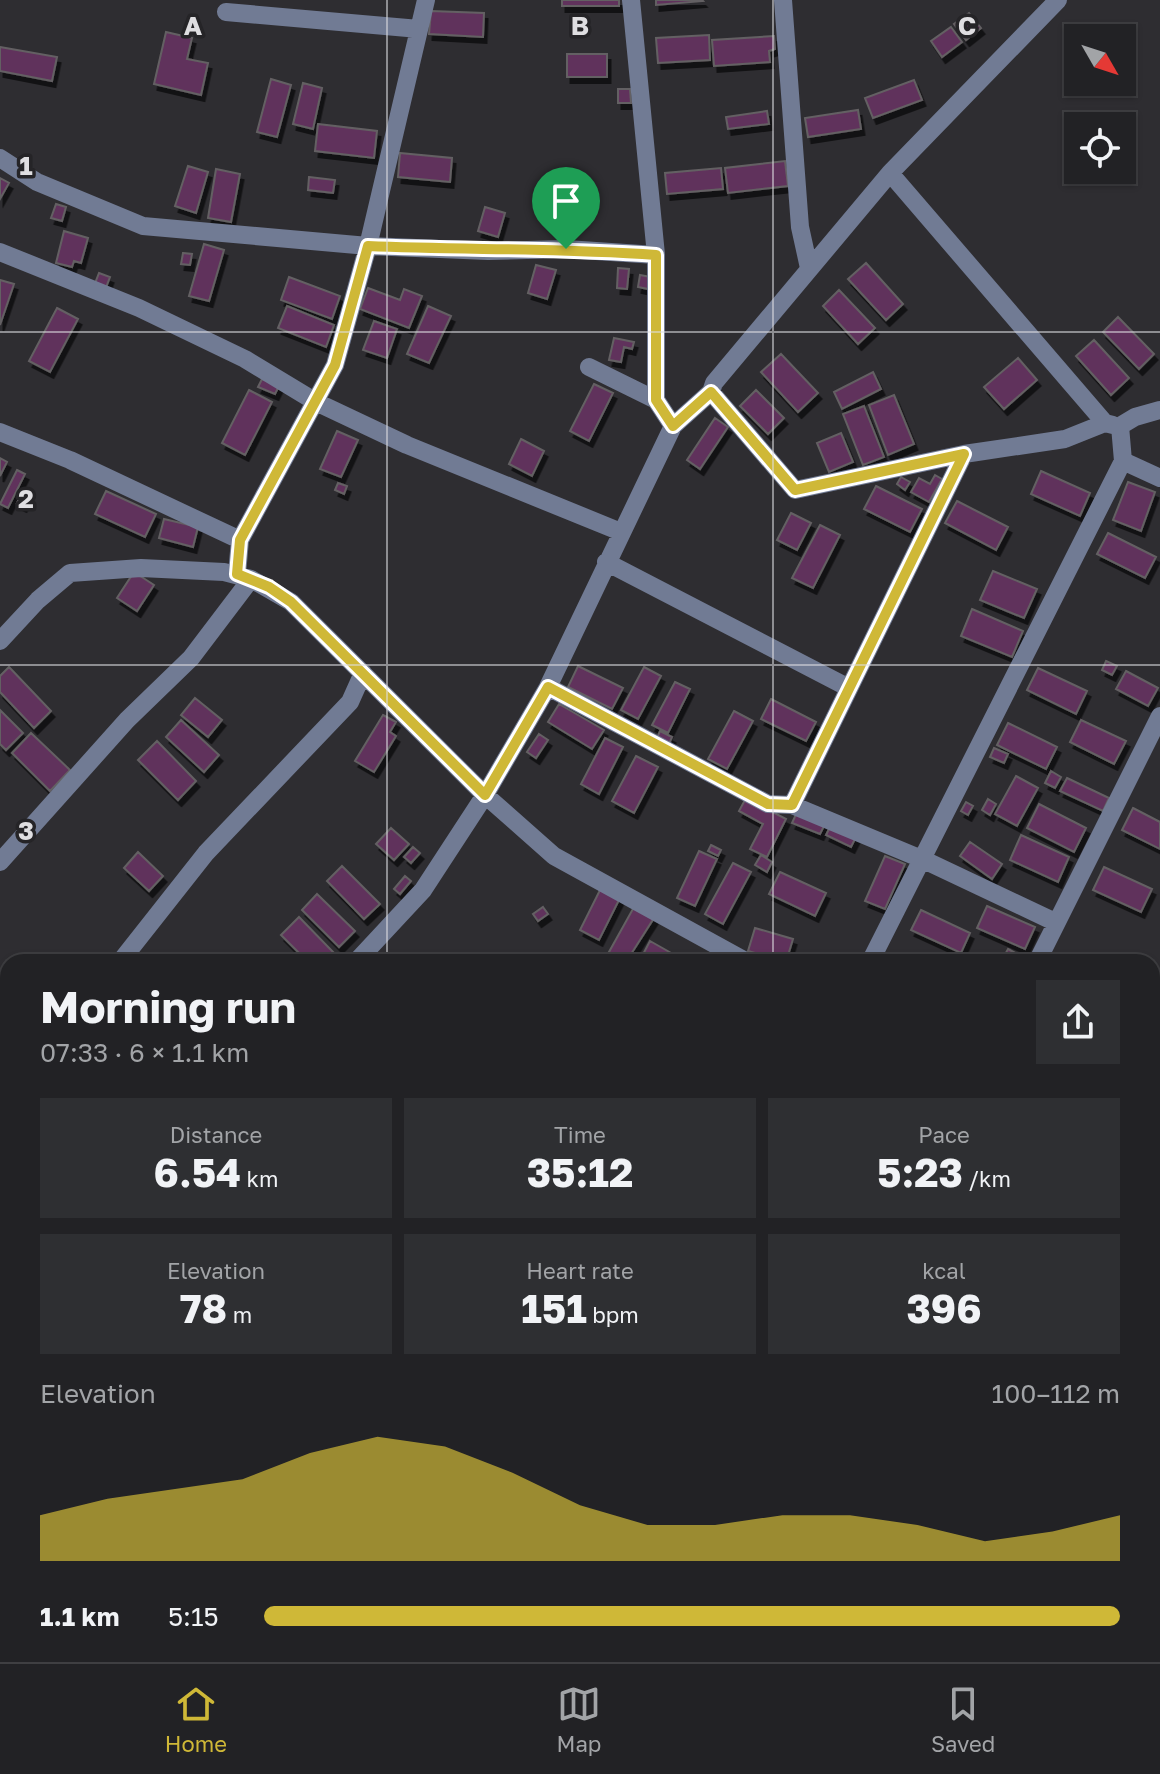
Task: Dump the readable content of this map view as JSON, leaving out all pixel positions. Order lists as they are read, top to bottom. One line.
{"north":"bottom right","page":{"heading":["Morning run","07:33 · 6 × 1.1 km"],"stats":[["Distance","6.54 km"],["Time","35:12"],["Pace","5:23 /km"],["Elevation","78 m"],["Heart rate","151 bpm"],["kcal","396"]],"chart":["Elevation","100–112 m"],"list":[{"name":"1.1 km","note":"5:15"}],"tabs":["Home","Map","Saved"]},"grid":{"columns":["A","B","C"],"rows":["1","2","3"]}}
